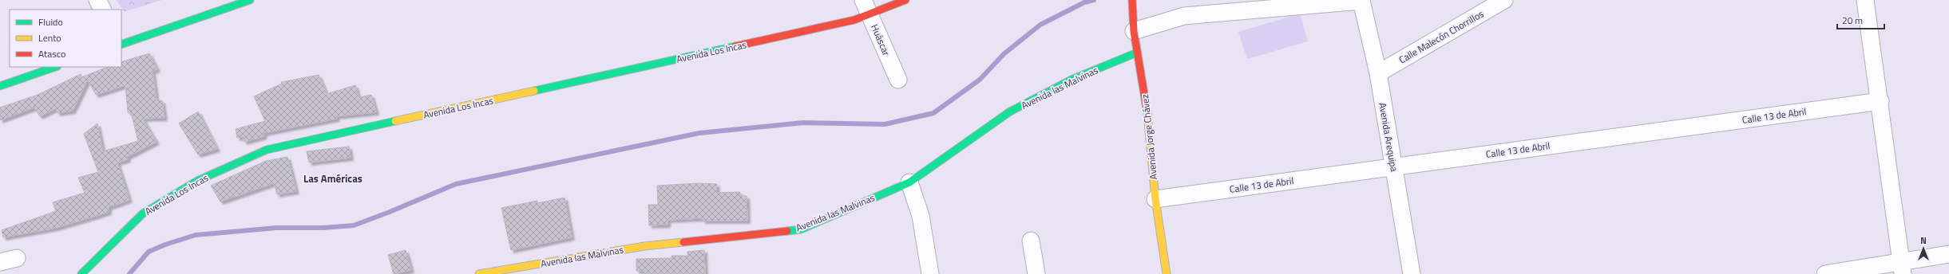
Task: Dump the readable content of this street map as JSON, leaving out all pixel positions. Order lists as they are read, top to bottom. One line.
{"streets":{"street":["Calle Malecón Chorrillos","Huáscar","Avenida Los Incas","Avenida las Malvinas","Calle 13 de Abril","Avenida Jorge Chávez","Avenida Arequipa"]},"crossings":[["Calle Malecón Chorrillos","Avenida Arequipa"],["Huáscar","Avenida Los Incas"],["Avenida las Malvinas","Avenida Jorge Chávez"],["Calle 13 de Abril","Avenida Jorge Chávez"],["Calle 13 de Abril","Avenida Arequipa"]],"districts":["Las Américas"],"legend":["Fluido","Lento","Atasco"],"scale_bar":"20 m","north":"top"}
